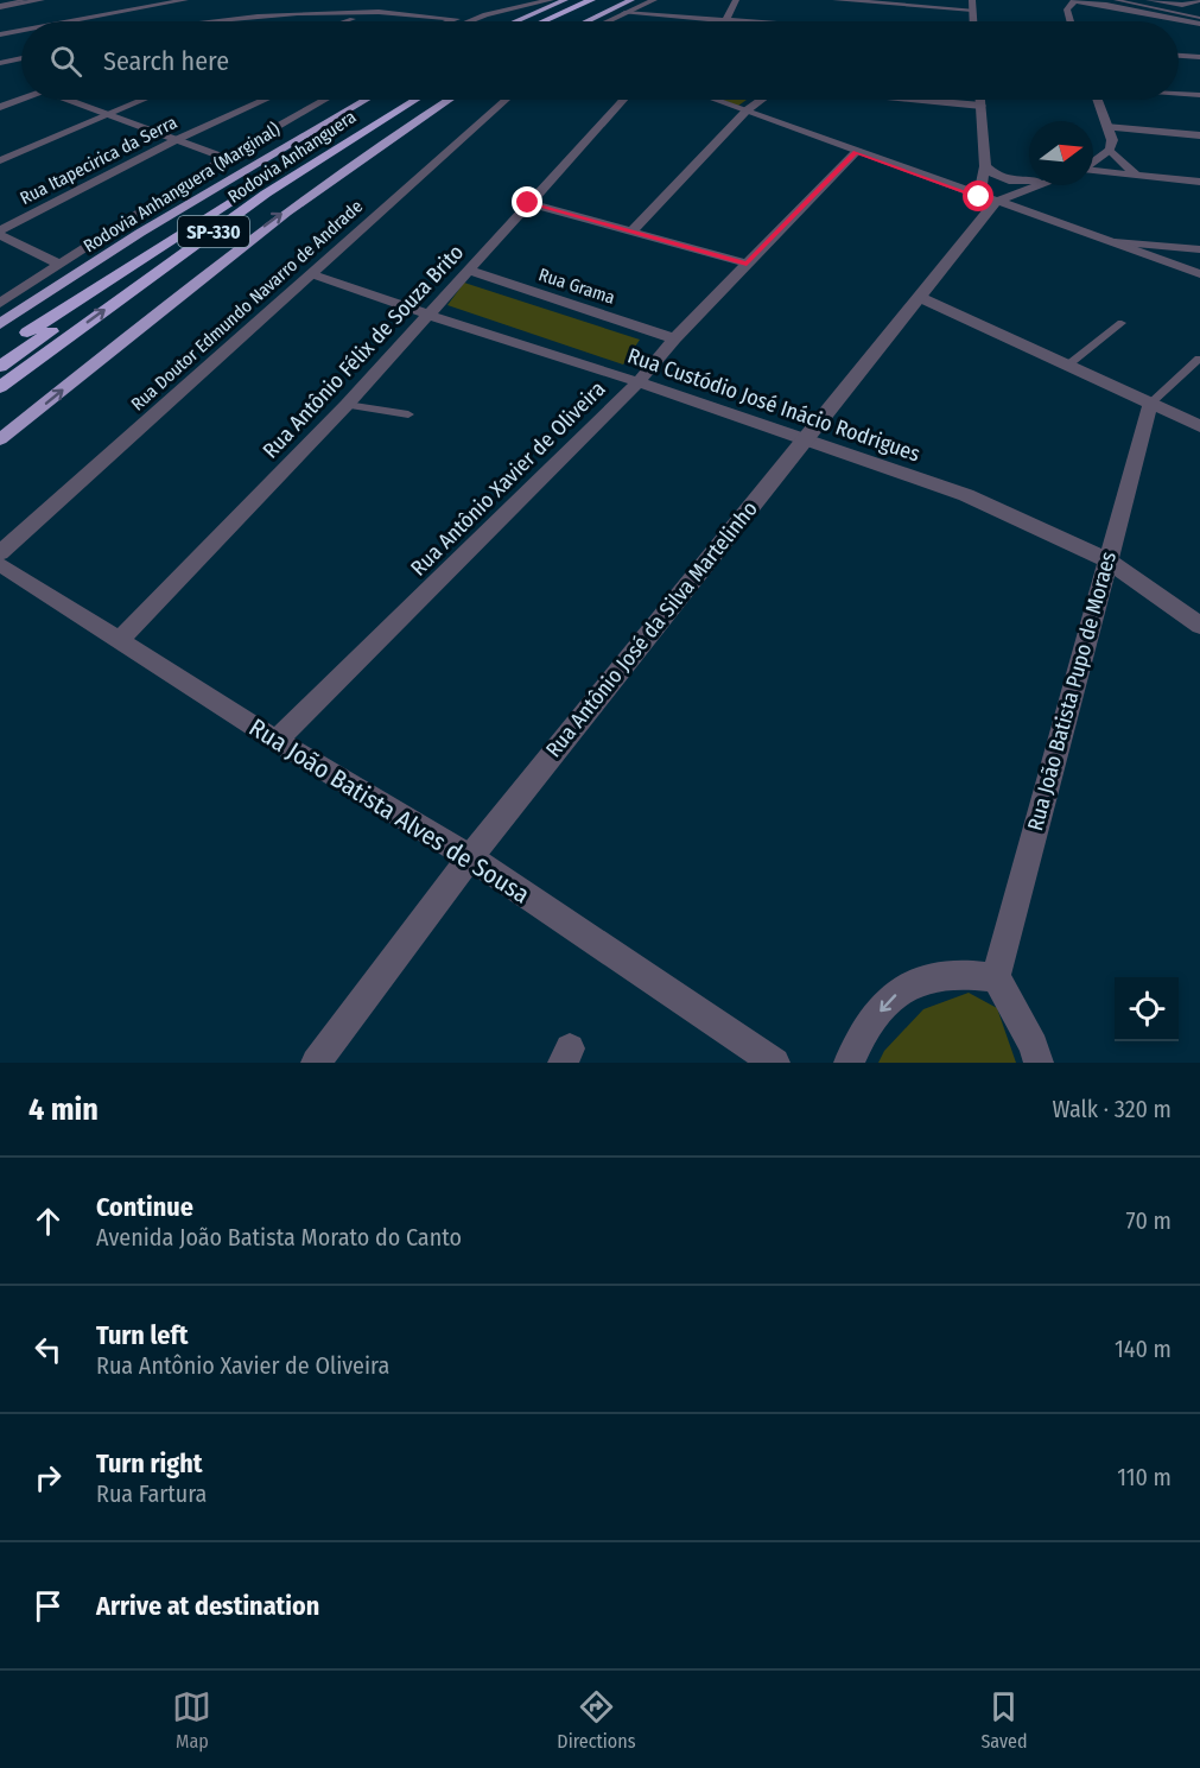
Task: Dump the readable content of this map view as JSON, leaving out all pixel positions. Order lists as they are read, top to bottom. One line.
{"streets":{"highway":["Rodovia Anhanguera","Rodovia Anhanguera (Marginal)","SP-330"],"street":["Rua Itapecirica da Serra","Rua Grama","Rua Doutor Edmundo Navarro de Andrade","Rua Antônio Félix de Souza Brito","Rua Custódio José Inácio Rodrigues","Rua Antônio Xavier de Oliveira","Rua Antônio José da Silva Martelinho","Rua João Batista Pupo de Moraes","Rua João Batista Alves de Sousa"]},"crossings":[["Rua Grama","Rua Antônio Félix de Souza Brito"],["Rua Grama","Rua Antônio Xavier de Oliveira"],["Rua Doutor Edmundo Navarro de Andrade","Rua Custódio José Inácio Rodrigues"],["Rua Antônio Félix de Souza Brito","Rua Custódio José Inácio Rodrigues"],["Rua Antônio Félix de Souza Brito","Rua João Batista Alves de Sousa"],["Rua Custódio José Inácio Rodrigues","Rua Antônio Xavier de Oliveira"],["Rua Custódio José Inácio Rodrigues","Rua Antônio José da Silva Martelinho"],["Rua Custódio José Inácio Rodrigues","Rua João Batista Pupo de Moraes"],["Rua Antônio Xavier de Oliveira","Rua João Batista Alves de Sousa"],["Rua Antônio José da Silva Martelinho","Rua João Batista Alves de Sousa"]],"north":"right","page":{"search":"Search here","heading":["4 min","Walk · 320 m"],"list":[["Continue","Avenida João Batista Morato do Canto","70 m"],["Turn left","Rua Antônio Xavier de Oliveira","140 m"],["Turn right","Rua Fartura","110 m"],"Arrive at destination"],"nav":["Map","Directions","Saved"]}}
